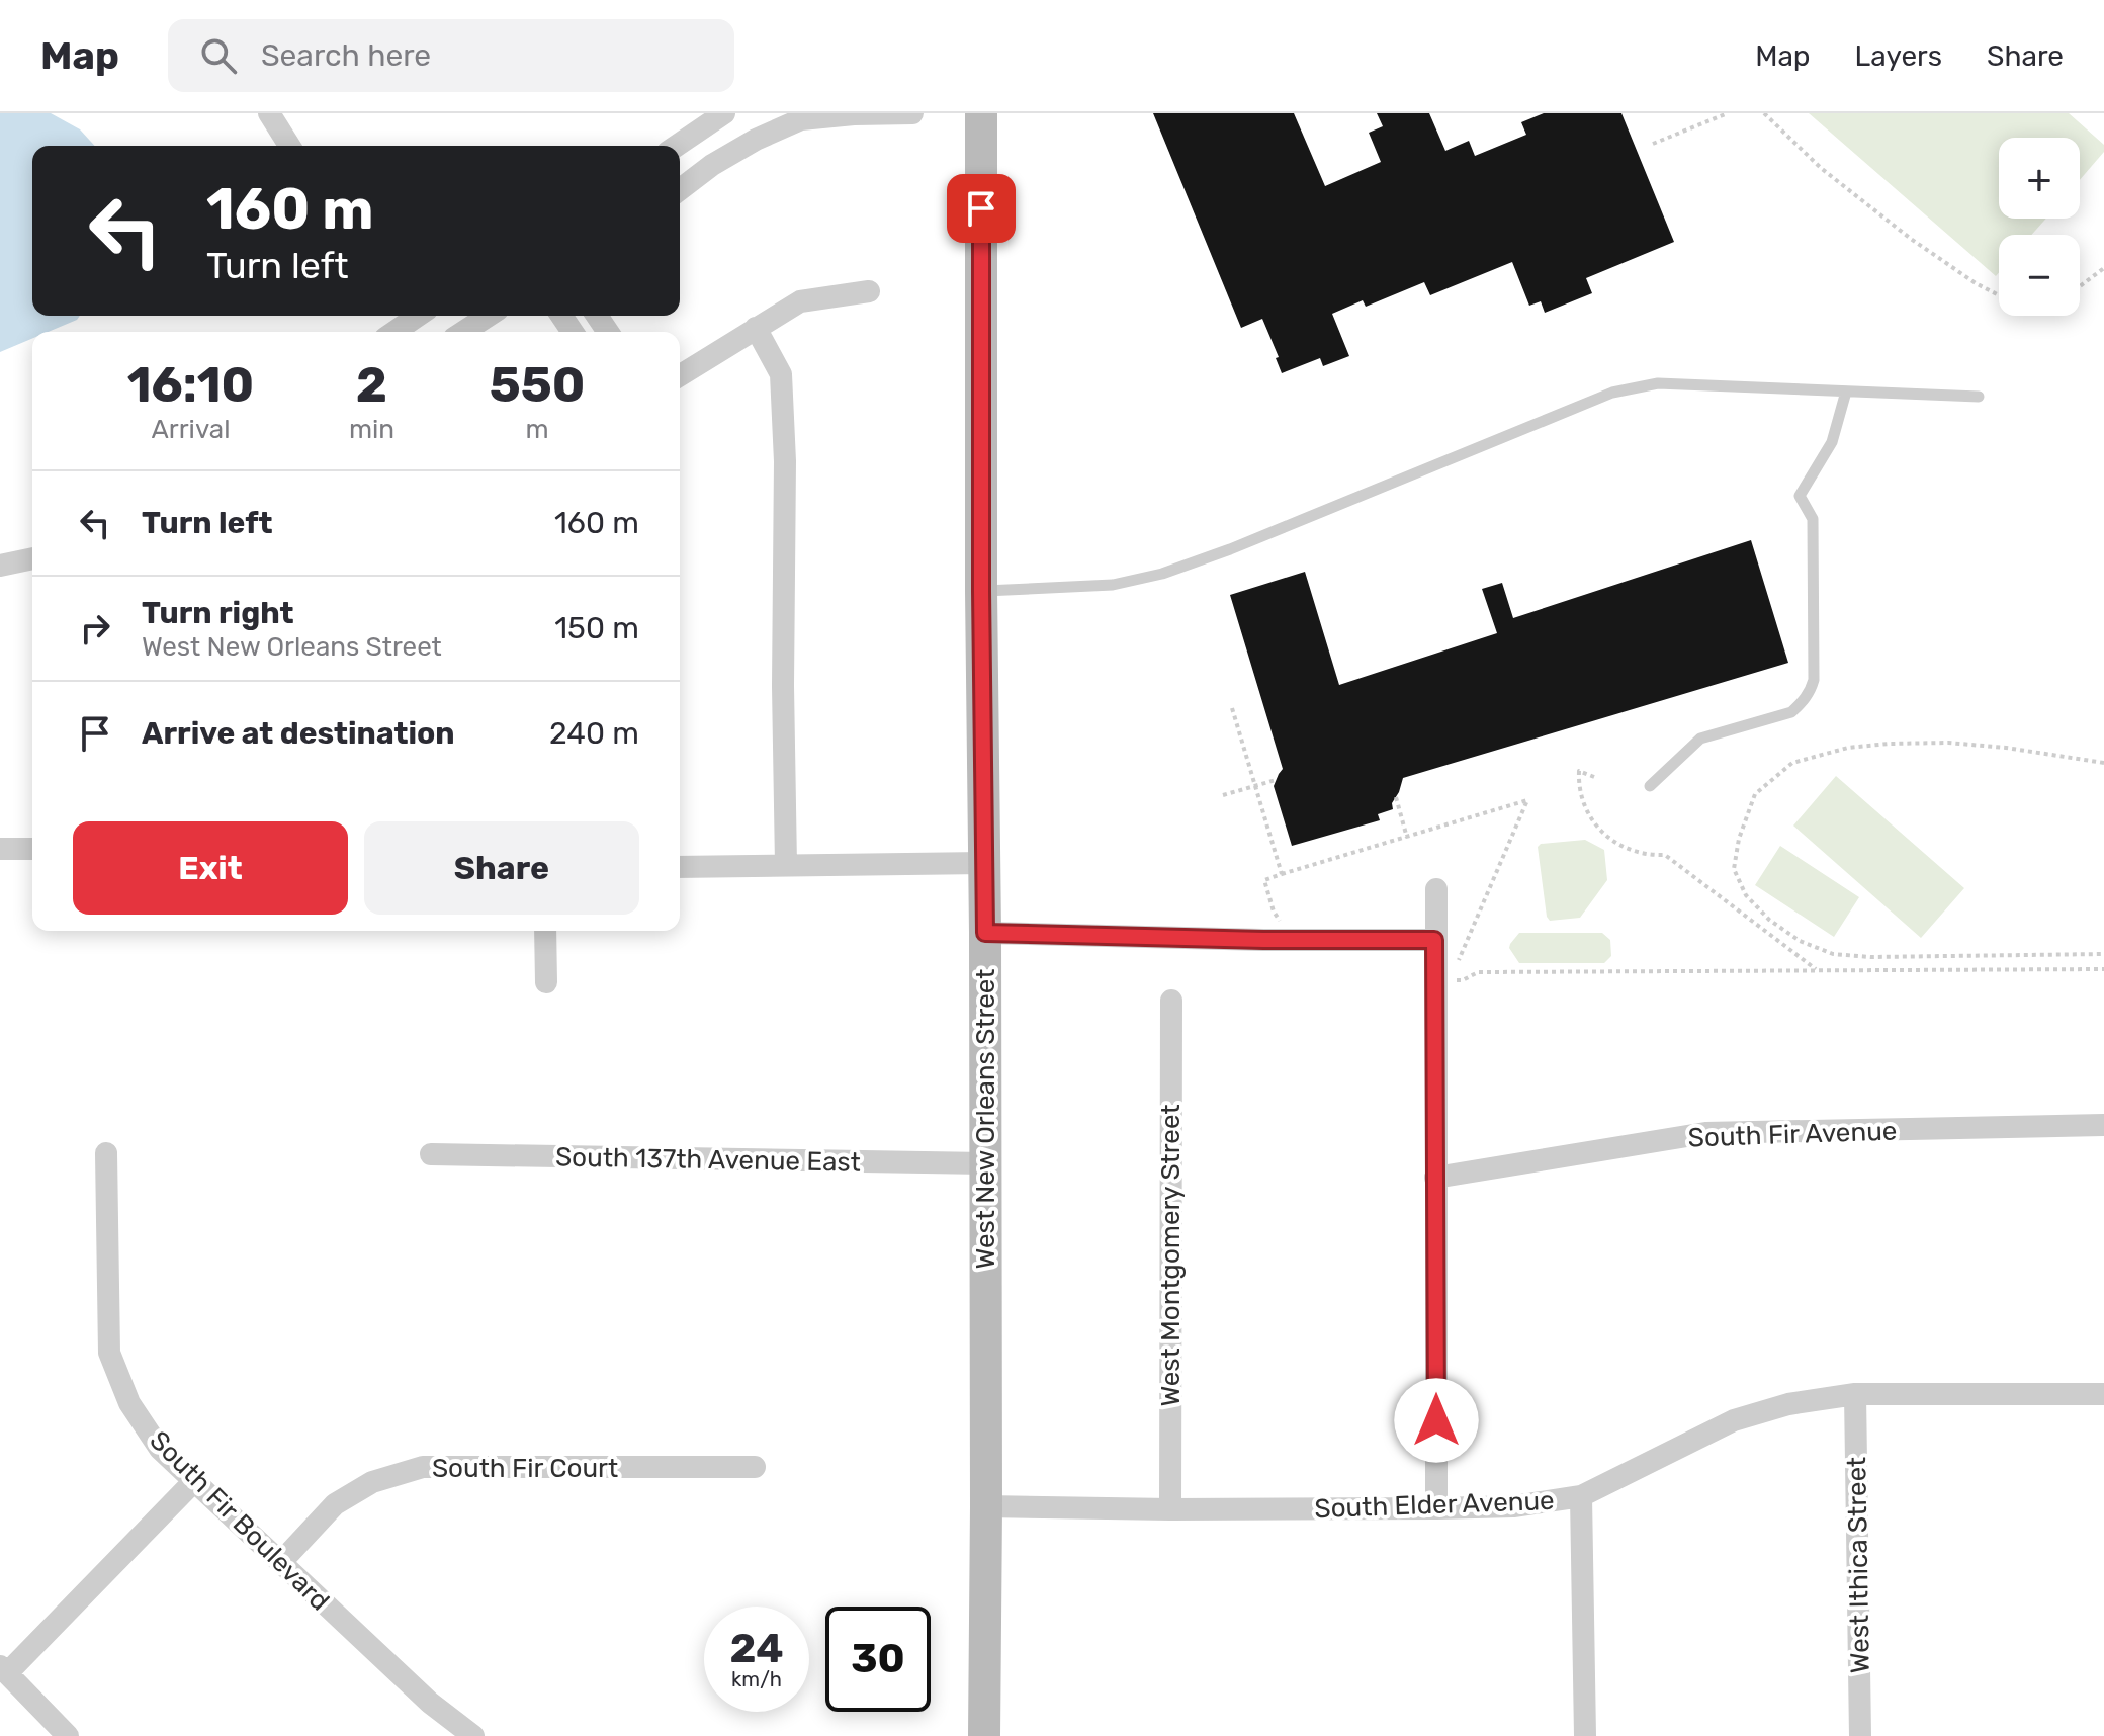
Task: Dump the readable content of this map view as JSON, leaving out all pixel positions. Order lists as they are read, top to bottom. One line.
{"streets":{"street":["West New Orleans Street","South Fir Avenue","South 137th Avenue East","West Montgomery Street","South Fir Court","South Elder Avenue","South Fir Boulevard","West Ithica Street"]},"crossings":[["West New Orleans Street","South 137th Avenue East"],["West New Orleans Street","South Elder Avenue"],["West Montgomery Street","South Elder Avenue"],["South Fir Court","South Fir Boulevard"],["South Elder Avenue","West Ithica Street"]],"page":{"header":"Map","search":"Search here","nav":["Map","Layers","Share"],"map_buttons":["+","−"],"turn":["160 m","Turn left"],"eta":["16:10","Arrival","2","min","550","m"],"list":[{"name":"Turn left","value":"160 m"},{"name":"Turn right","note":"West New Orleans Street","value":"150 m"},{"name":"Arrive at destination","value":"240 m"}],"buttons":["Exit","Share"],"speed":"24 km/h","limit":"30"}}
